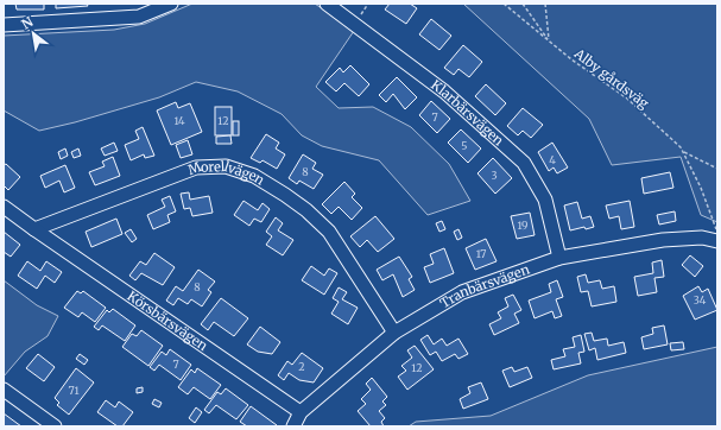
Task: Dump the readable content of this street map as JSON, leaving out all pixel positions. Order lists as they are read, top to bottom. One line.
{"streets":{"street":["Klarbärsvägen","Morellvägen","Tranbärsvägen","Körsbärsvägen"],"path":["Alby gårdsväg"]},"crossings":[["Klarbärsvägen","Tranbärsvägen"],["Morellvägen","Tranbärsvägen"],["Morellvägen","Körsbärsvägen"],["Tranbärsvägen","Körsbärsvägen"]],"house_numbers":["7","14","12","5","4","8","3","19","17","8","34","7","2","12","71"],"north":"top left"}
